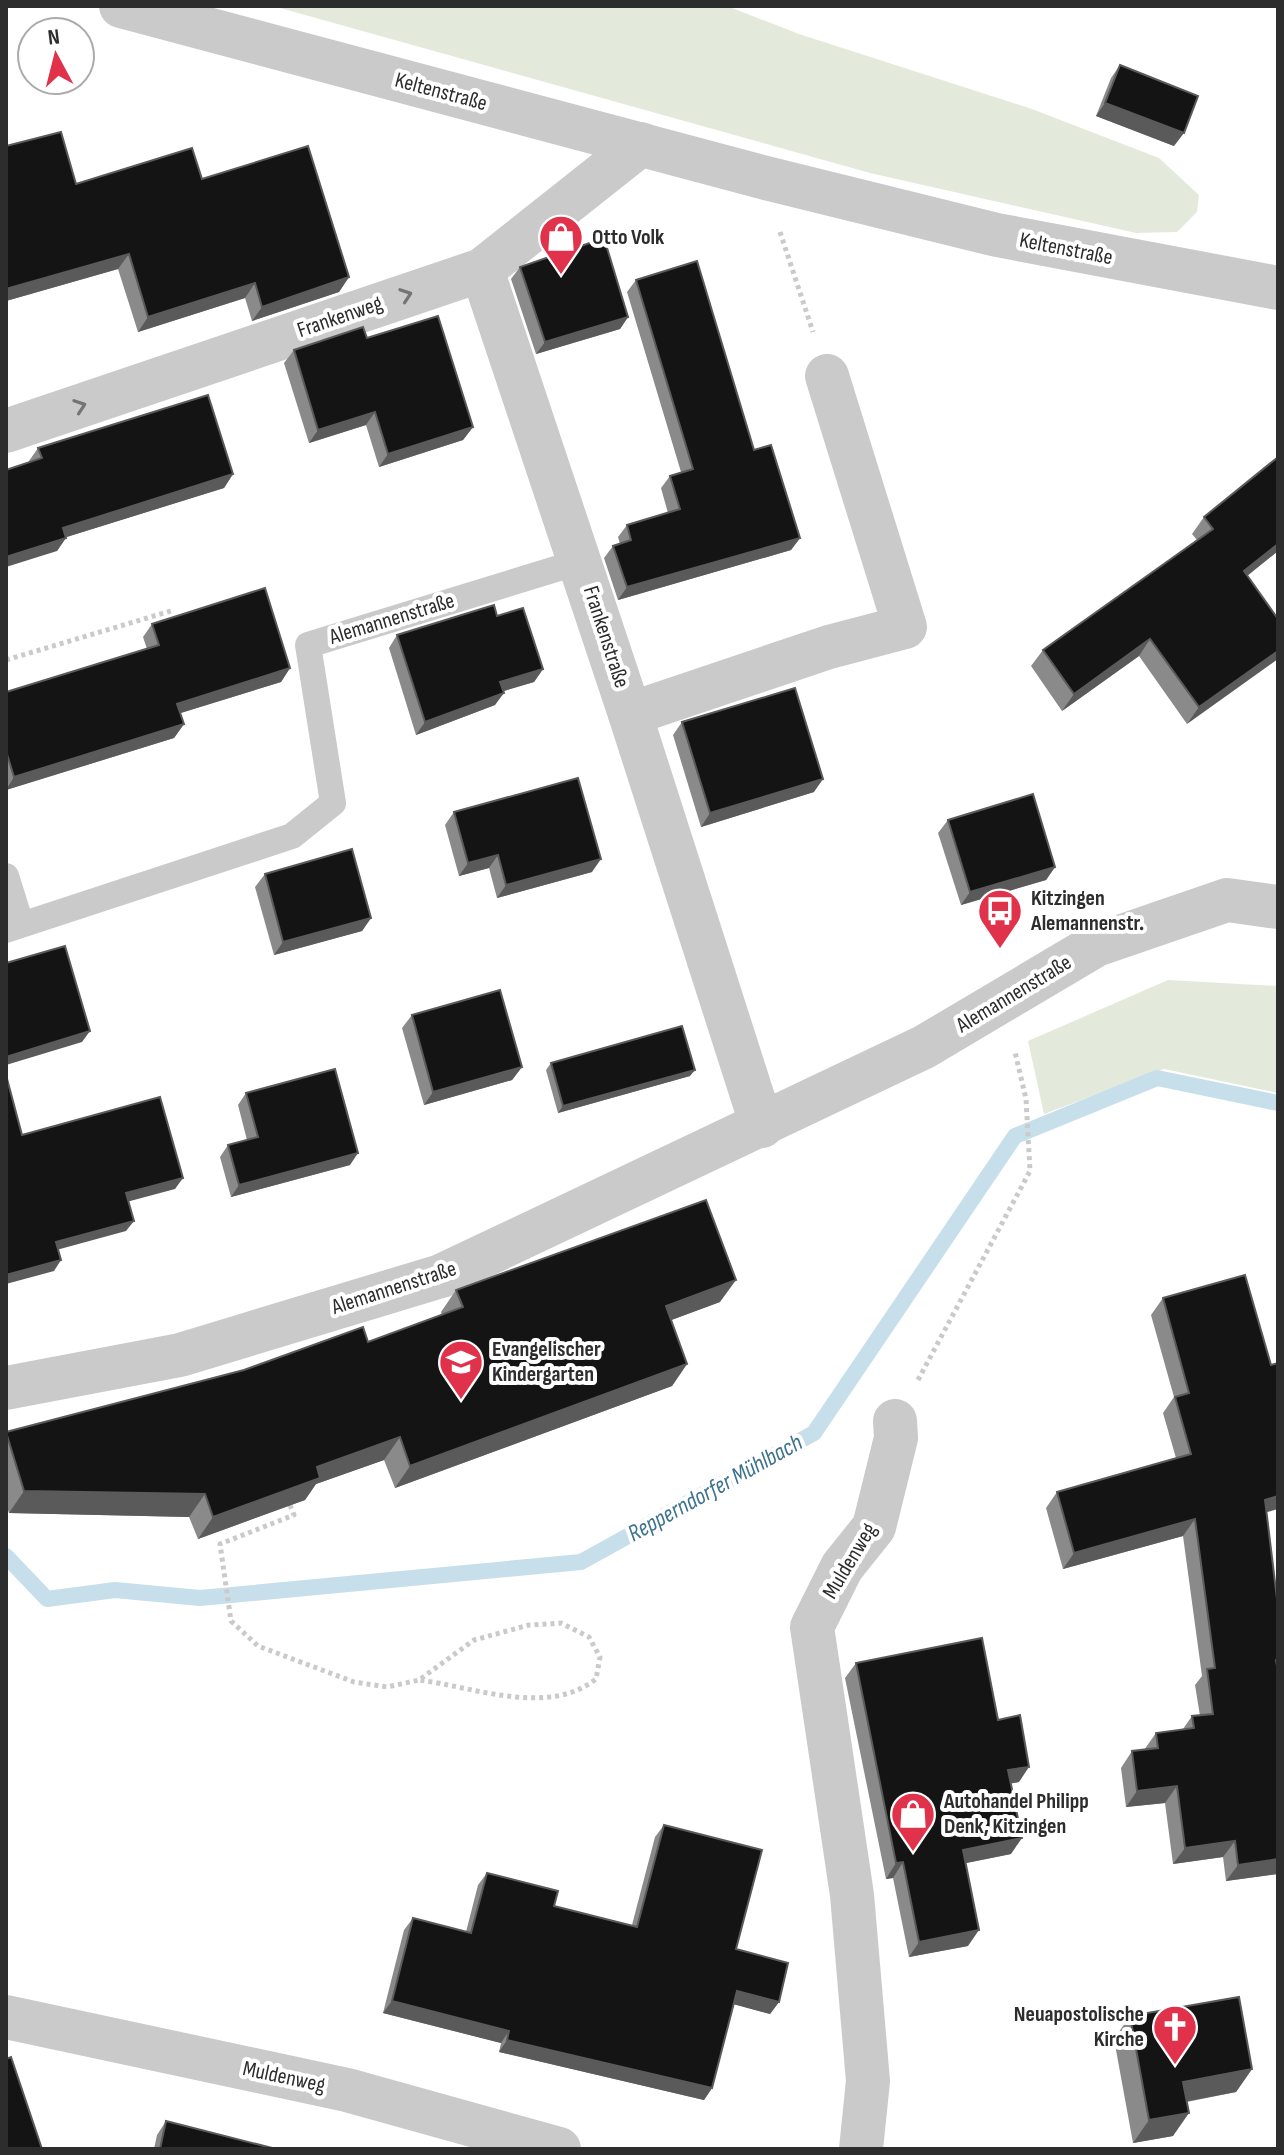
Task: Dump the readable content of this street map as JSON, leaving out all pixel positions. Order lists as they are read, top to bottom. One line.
{"streets":{"street":["Keltenstraße","Frankenweg","Alemannenstraße","Frankenstraße","Muldenweg"]},"crossings":[["Keltenstraße","Frankenweg"],["Alemannenstraße","Frankenstraße"]],"one_way":["Frankenweg"],"water":["Repperndorfer Mühlbach"],"places":{"shop":["Otto Volk","Autohandel Philipp Denk, Kitzingen"],"bus stop":["Kitzingen Alemannenstr."],"school or university":["Evangelischer Kindergarten"],"church":["Neuapostolische Kirche"]},"north":"top"}
